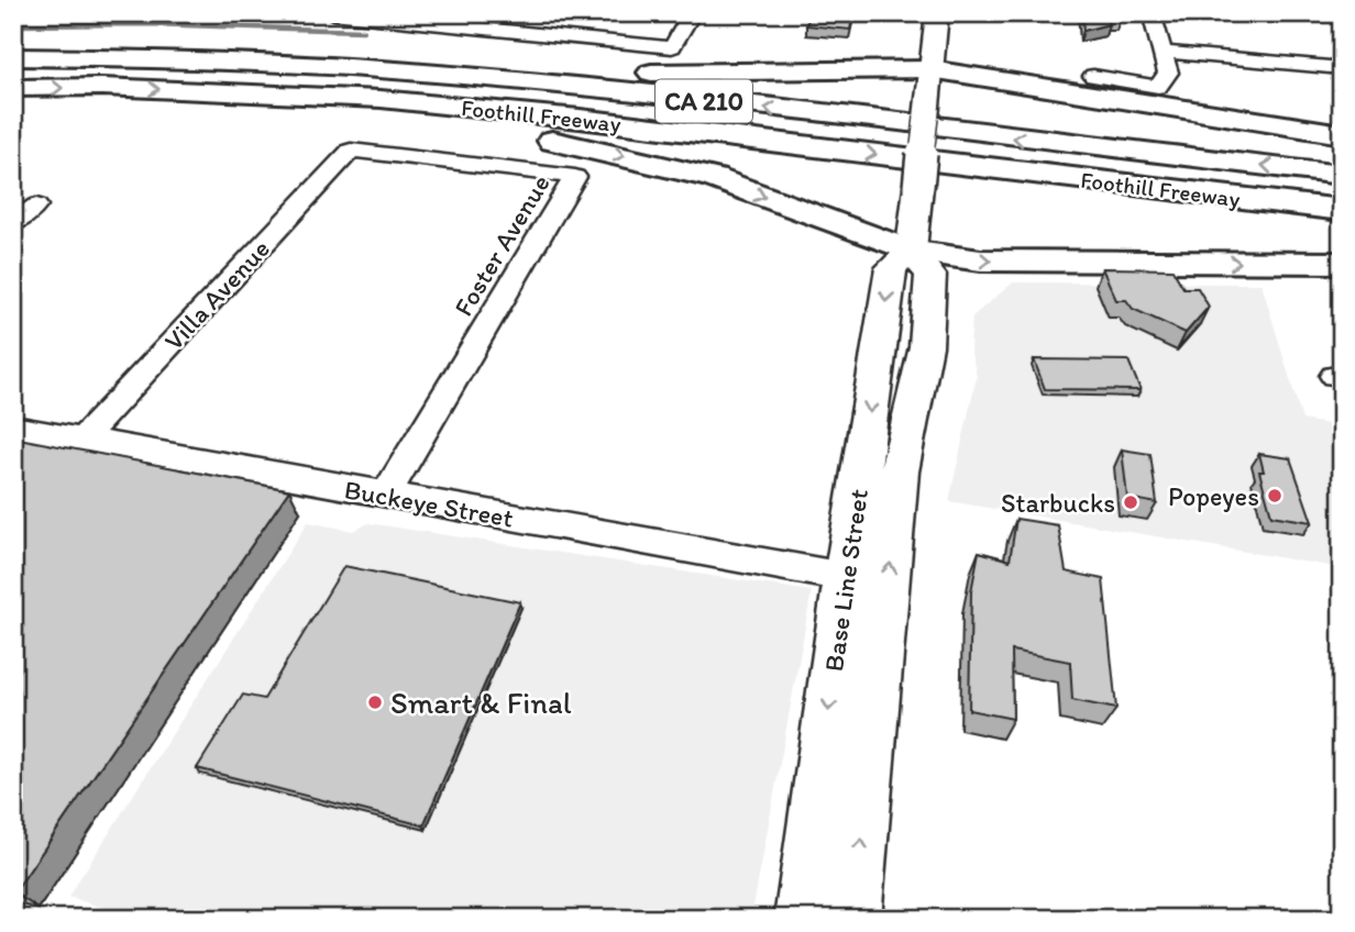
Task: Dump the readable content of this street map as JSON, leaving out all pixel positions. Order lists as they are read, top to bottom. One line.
{"streets":{"highway":["CA 210","Foothill Freeway"],"main road":["Base Line Street"],"street":["Foster Avenue","Villa Avenue","Buckeye Street"]},"crossings":[["Foster Avenue","Villa Avenue"],["Foster Avenue","Buckeye Street"],["Villa Avenue","Buckeye Street"],["Buckeye Street","Base Line Street"]],"places":["Popeyes","Starbucks","Smart & Final"]}
